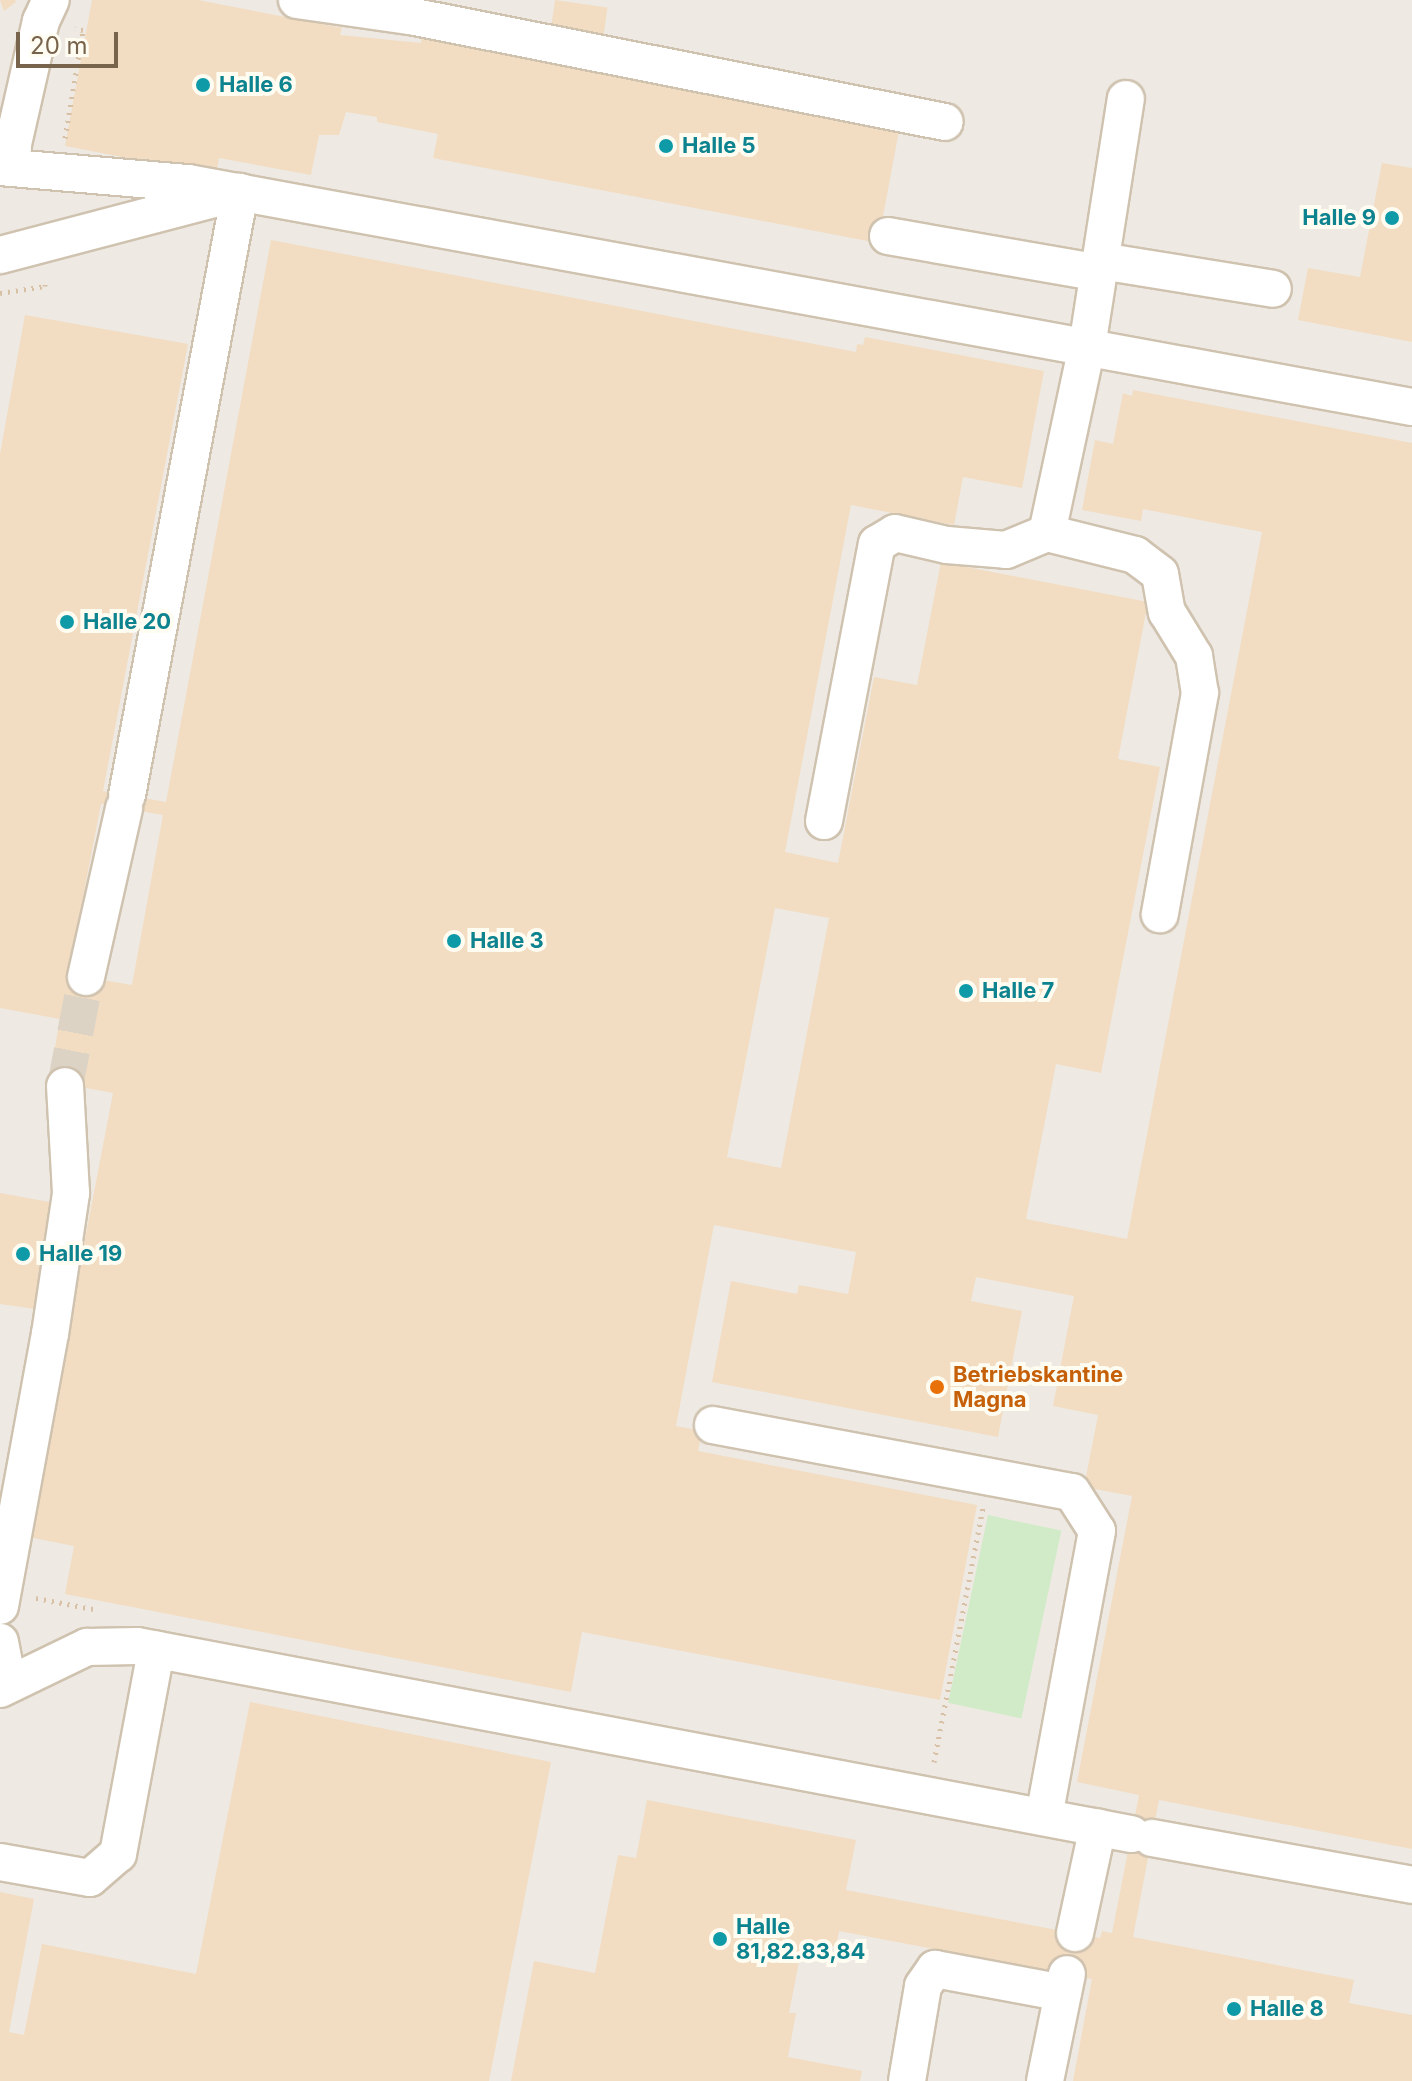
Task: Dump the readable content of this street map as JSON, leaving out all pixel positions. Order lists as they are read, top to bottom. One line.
{"places":["Halle 6","Halle 5","Halle 9","Halle 20","Halle 3","Halle 7","Halle 19","Betriebskantine Magna","Halle 81,82.83,84","Halle 8"],"scale_bar":"20 m"}
